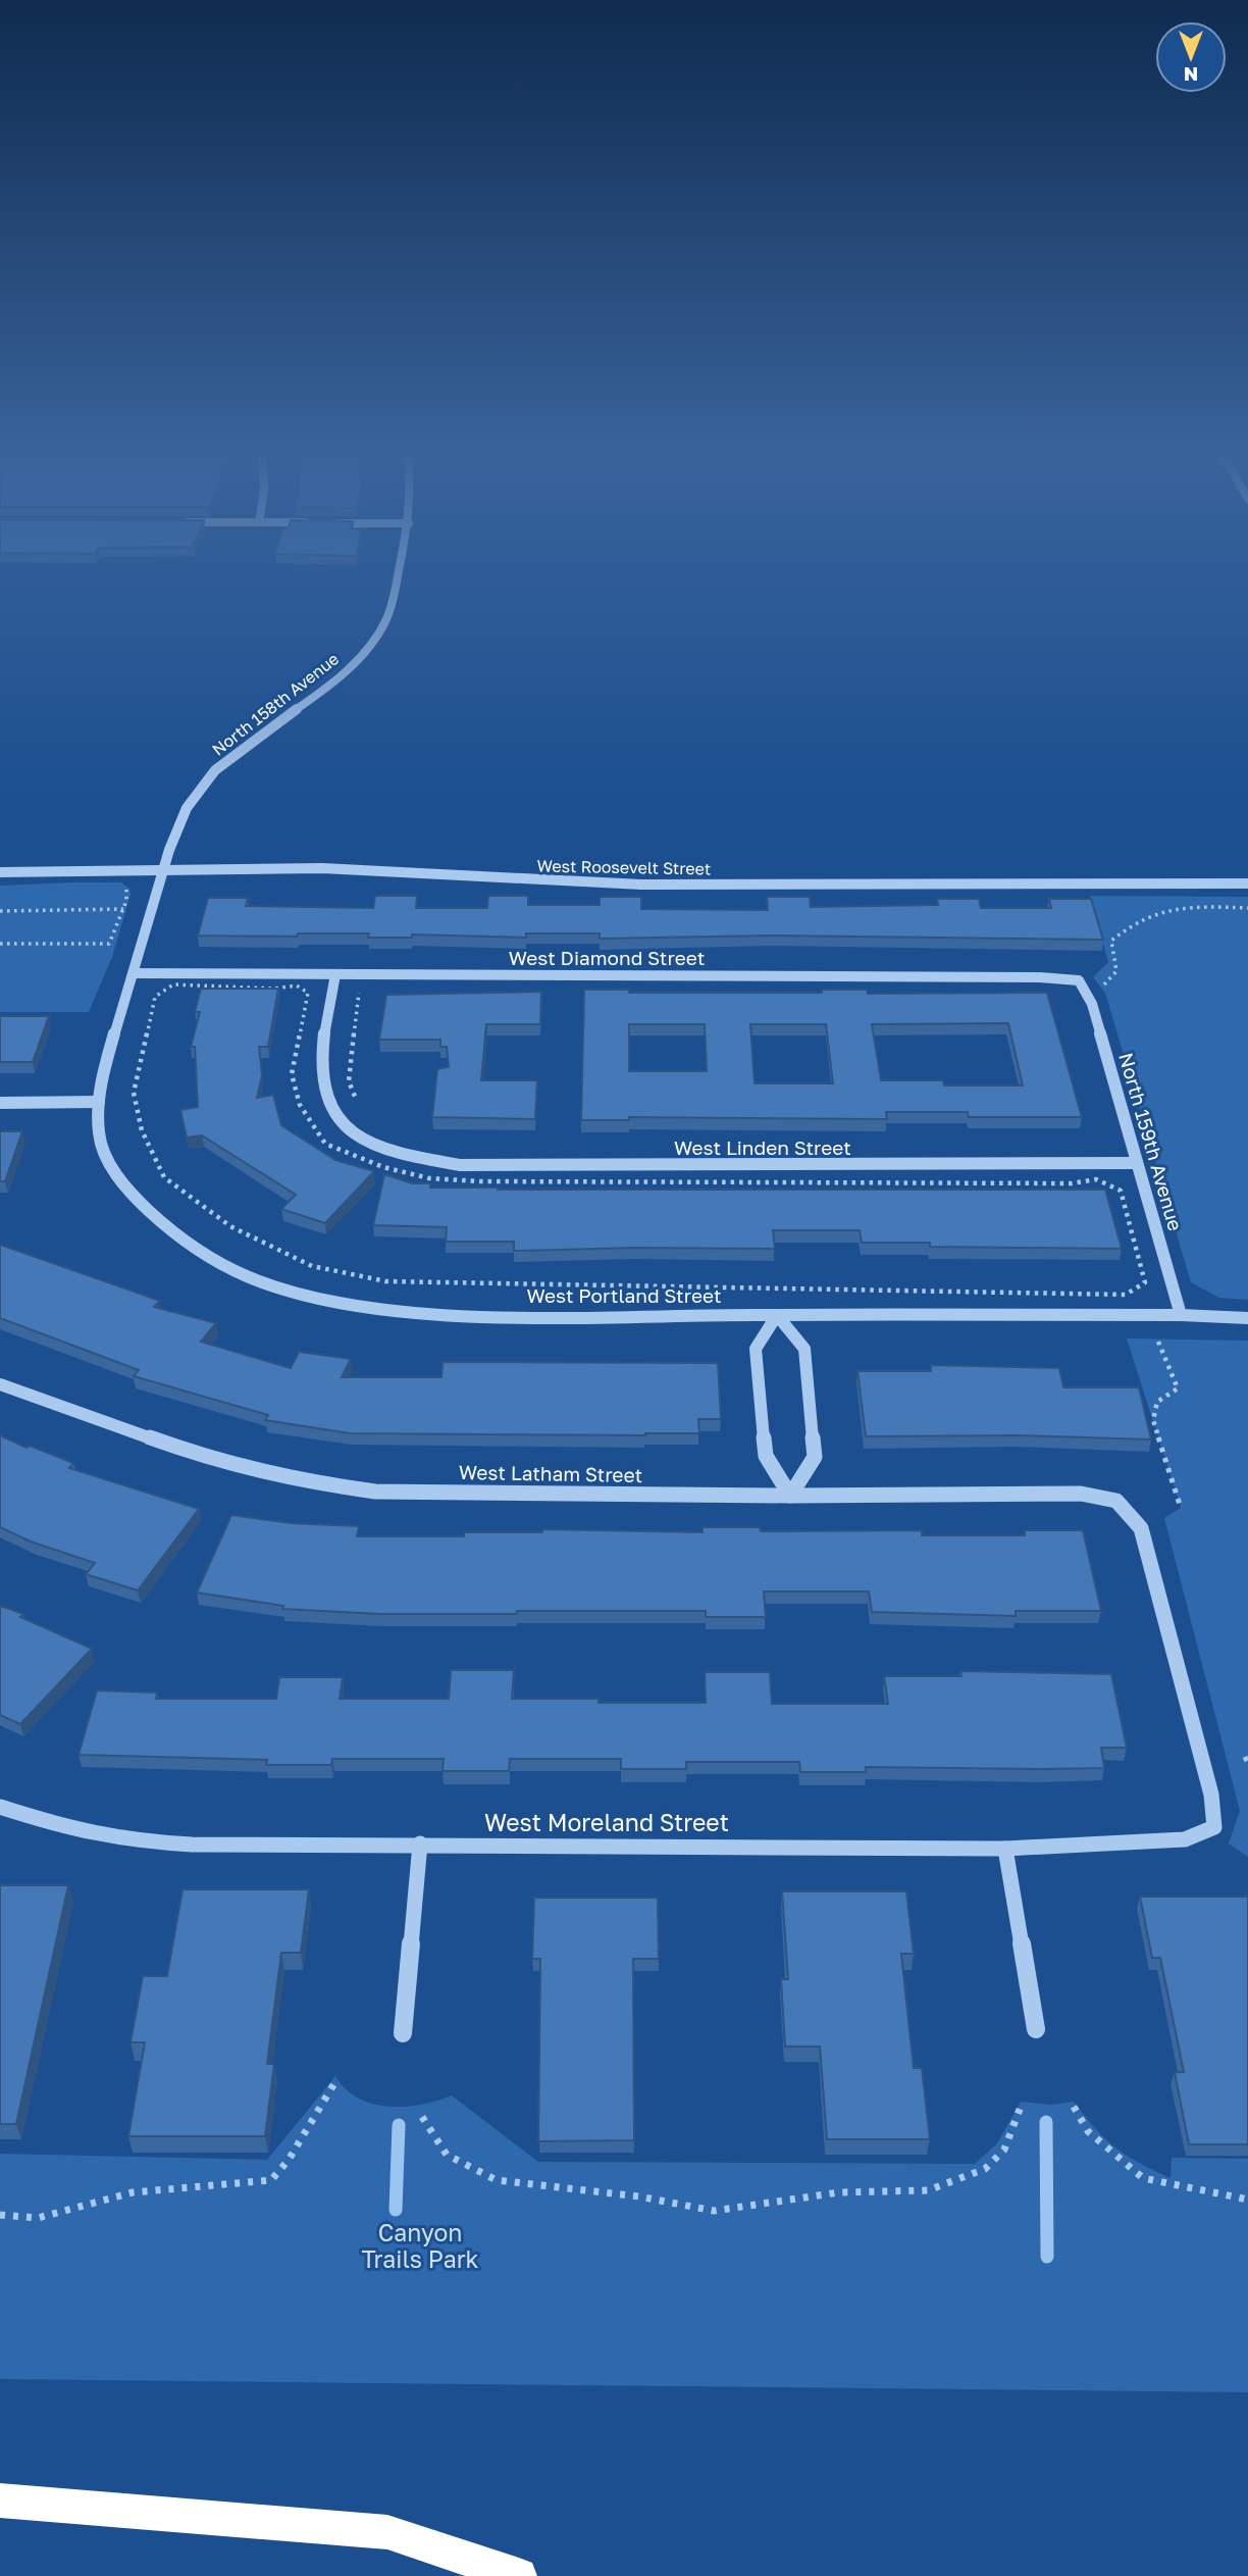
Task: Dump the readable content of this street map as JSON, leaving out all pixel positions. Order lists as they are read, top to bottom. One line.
{"streets":{"street":["North 158th Avenue","West Roosevelt Street","West Diamond Street","North 159th Avenue","West Linden Street","West Portland Street","West Latham Street","West Moreland Street"]},"crossings":[["North 158th Avenue","West Roosevelt Street"],["North 158th Avenue","West Diamond Street"],["North 158th Avenue","West Portland Street"],["West Diamond Street","North 159th Avenue"],["West Diamond Street","West Linden Street"],["North 159th Avenue","West Linden Street"],["North 159th Avenue","West Portland Street"],["West Latham Street","West Moreland Street"]],"parks":["Canyon Trails Park"],"north":"bottom"}
